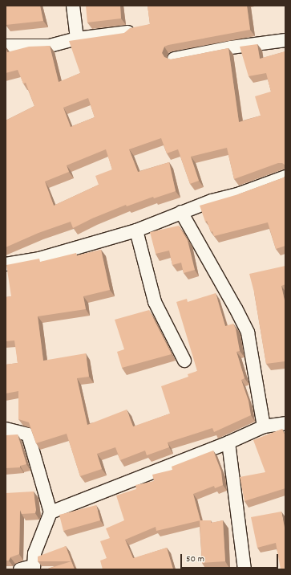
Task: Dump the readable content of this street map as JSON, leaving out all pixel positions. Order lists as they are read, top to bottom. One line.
{"scale_bar":"50 m"}
